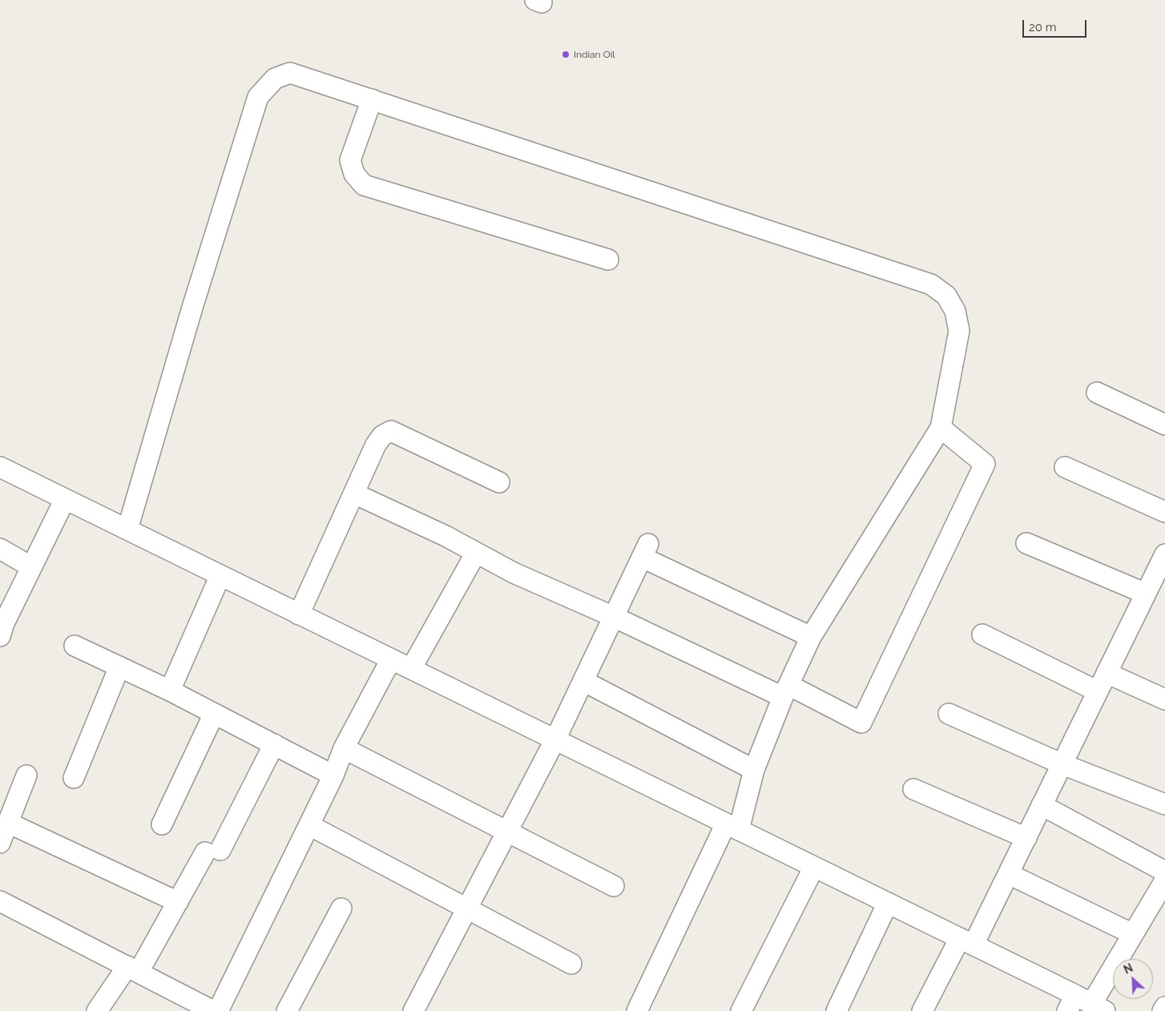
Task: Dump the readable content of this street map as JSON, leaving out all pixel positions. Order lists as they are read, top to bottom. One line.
{"places":["Indian Oil"],"scale_bar":"20 m","north":"top left"}
